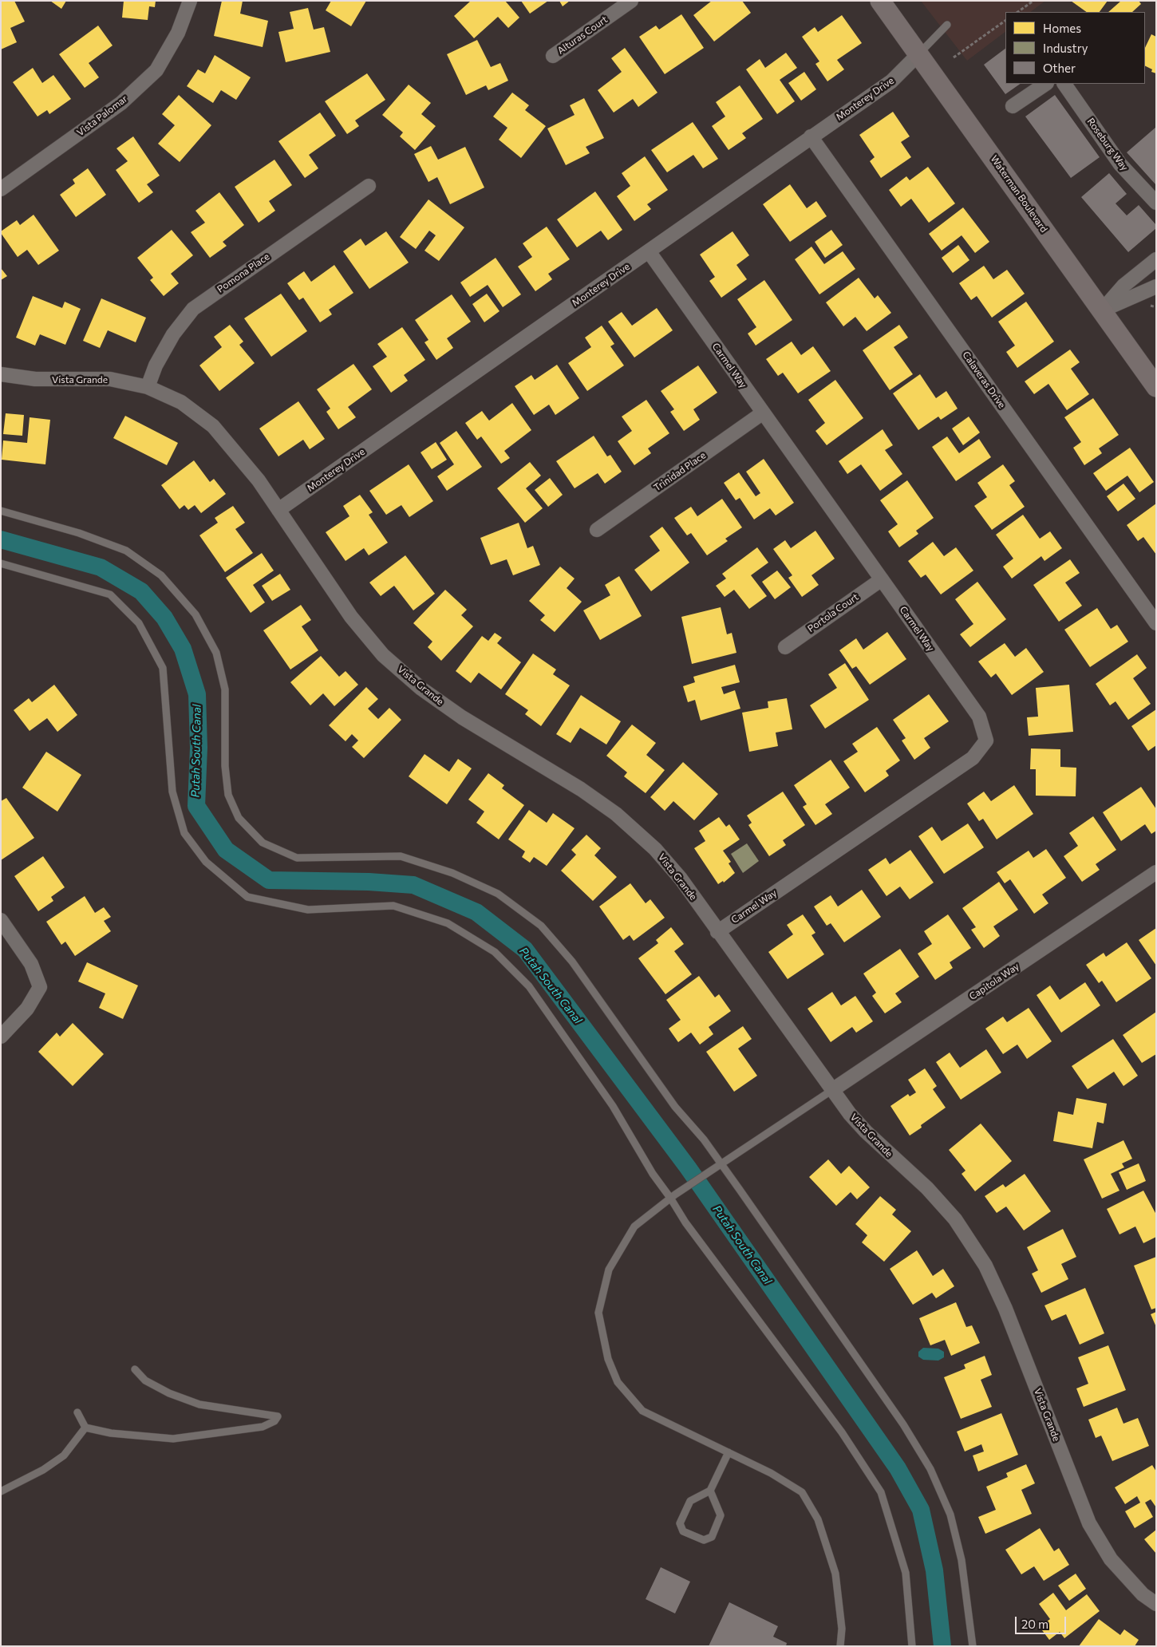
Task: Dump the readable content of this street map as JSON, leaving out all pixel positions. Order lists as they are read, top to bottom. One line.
{"streets":{"main road":["Waterman Boulevard"],"street":["Alturas Court","Monterey Drive","Vista Palomar","Roseburg Way","Pomona Place","Carmel Way","Vista Grande","Calaveras Drive","Trinidad Place","Portola Court","Capitola Way"]},"crossings":[["Monterey Drive","Waterman Boulevard"],["Monterey Drive","Carmel Way"],["Monterey Drive","Vista Grande"],["Monterey Drive","Calaveras Drive"],["Pomona Place","Vista Grande"],["Carmel Way","Vista Grande"],["Carmel Way","Trinidad Place"],["Carmel Way","Portola Court"],["Vista Grande","Capitola Way"]],"water":["Putah South Canal"],"legend":["Homes","Industry","Other"],"scale_bar":"20 m"}
